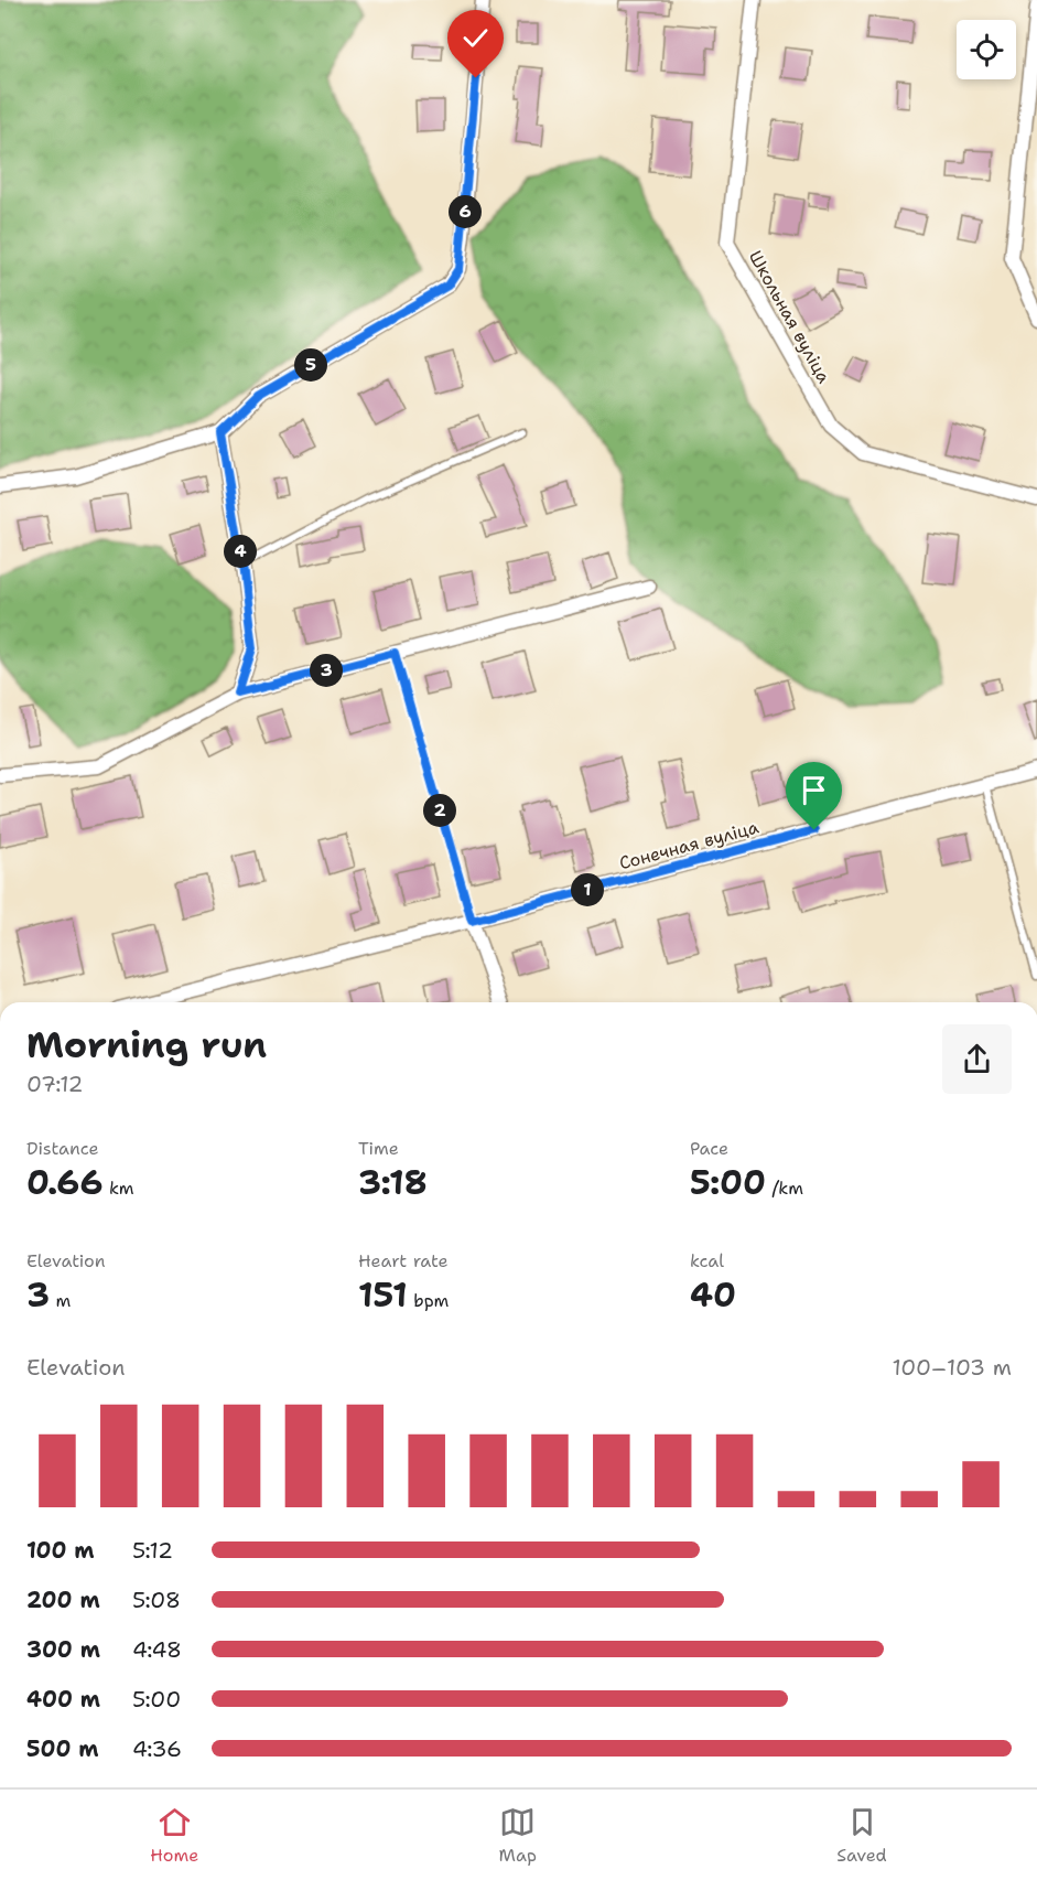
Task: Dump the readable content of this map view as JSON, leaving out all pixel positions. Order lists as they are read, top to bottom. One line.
{"streets":{"street":["Школьная вуліца","Сонечная вуліца"]},"page":{"pins":["6","5","4","3","2","1"],"heading":["Morning run","07:12"],"stats":[["Distance","0.66 km"],["Time","3:18"],["Pace","5:00 /km"],["Elevation","3 m"],["Heart rate","151 bpm"],["kcal","40"]],"chart":["Elevation","100–103 m"],"list":[{"name":"100 m","note":"5:12"},{"name":"200 m","note":"5:08"},{"name":"300 m","note":"4:48"},{"name":"400 m","note":"5:00"},{"name":"500 m","note":"4:36"}],"tabs":["Home","Map","Saved"]}}
